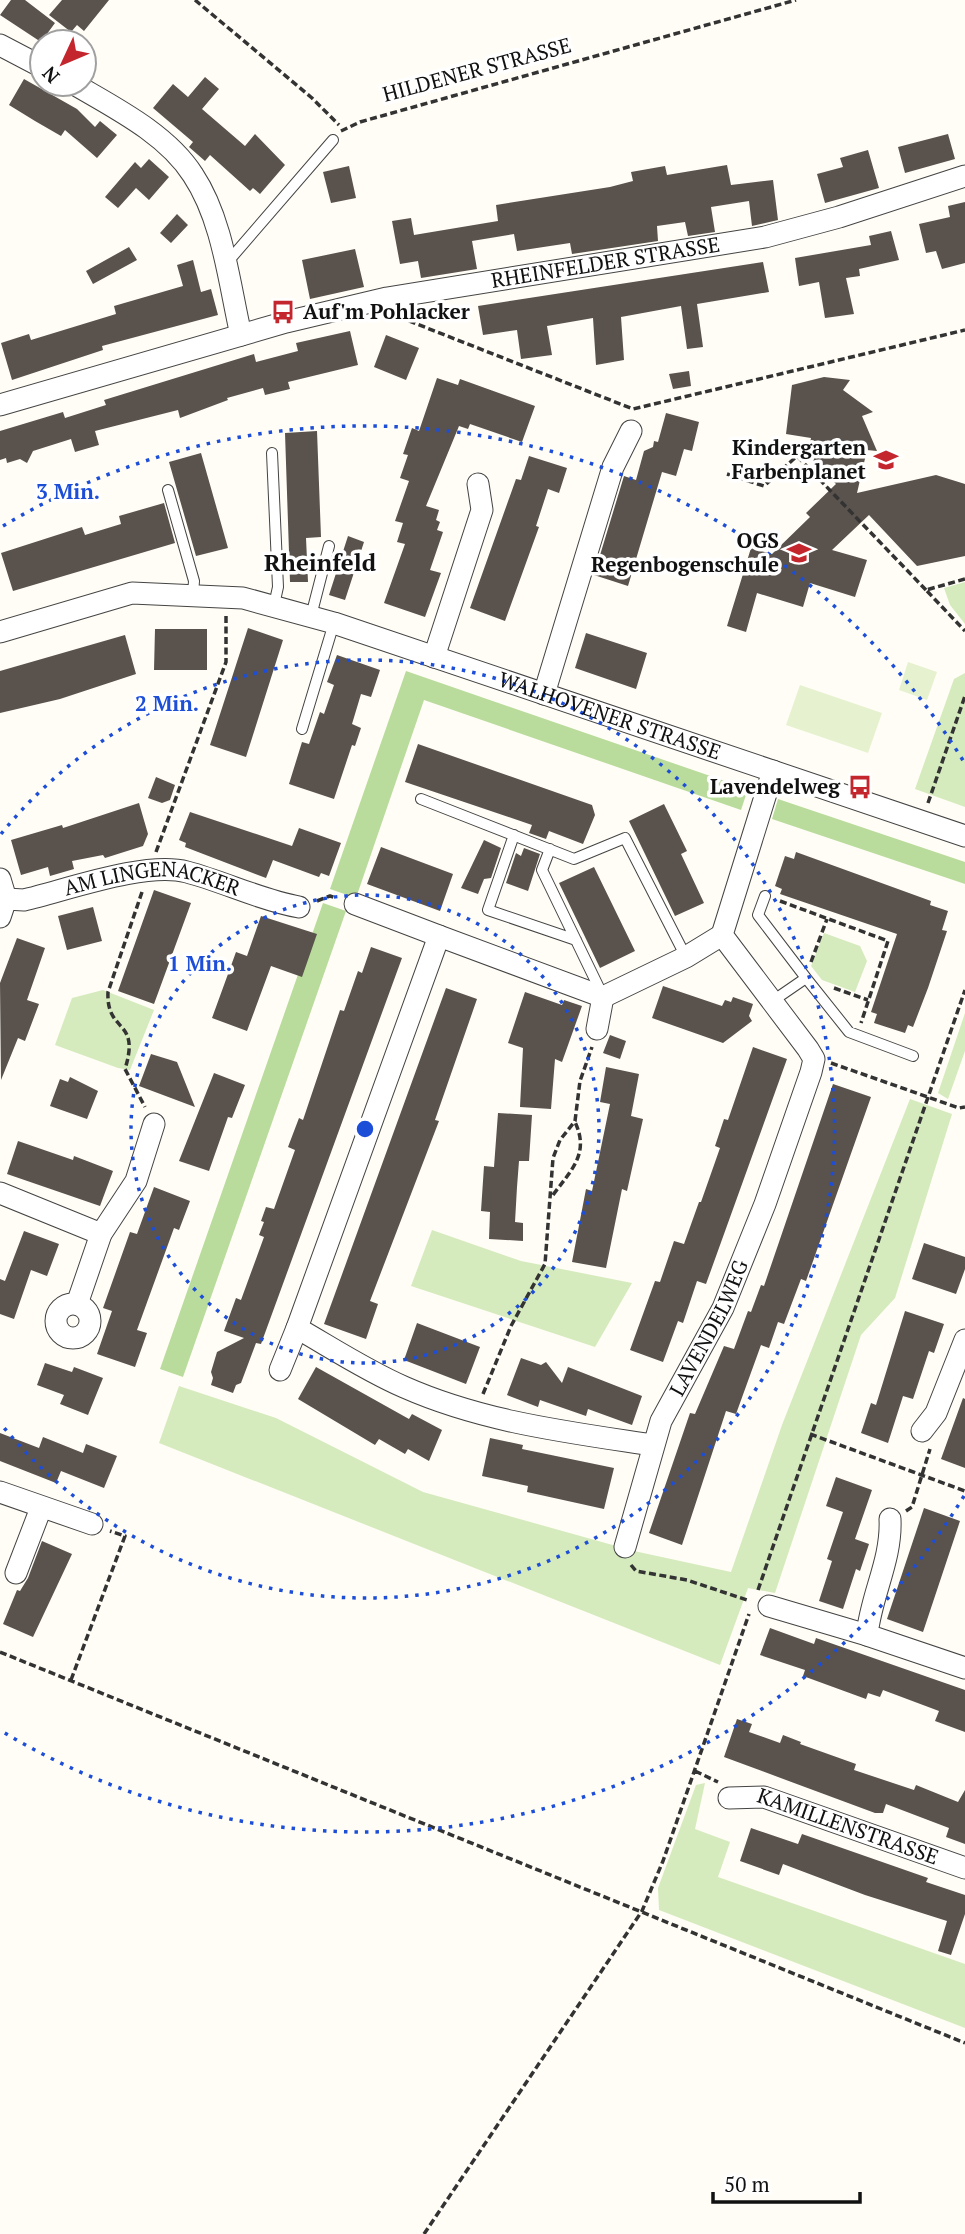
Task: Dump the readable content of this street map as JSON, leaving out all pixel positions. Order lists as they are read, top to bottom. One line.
{"streets":{"street":["RHEINFELDER STRASSE","WALHOVENER STRASSE","AM LINGENACKER","LAVENDELWEG","KAMILLENSTRASSE"],"path":["HILDENER STRASSE"]},"districts":["Rheinfeld"],"places":{"bus stop":["Auf'm Pohlacker","Lavendelweg"],"school or university":["Kindergarten Farbenplanet","OGS Regenbogenschule"]},"scale_bar":"50 m","north":"bottom left","rings":["3 Min.","2 Min.","1 Min."]}
